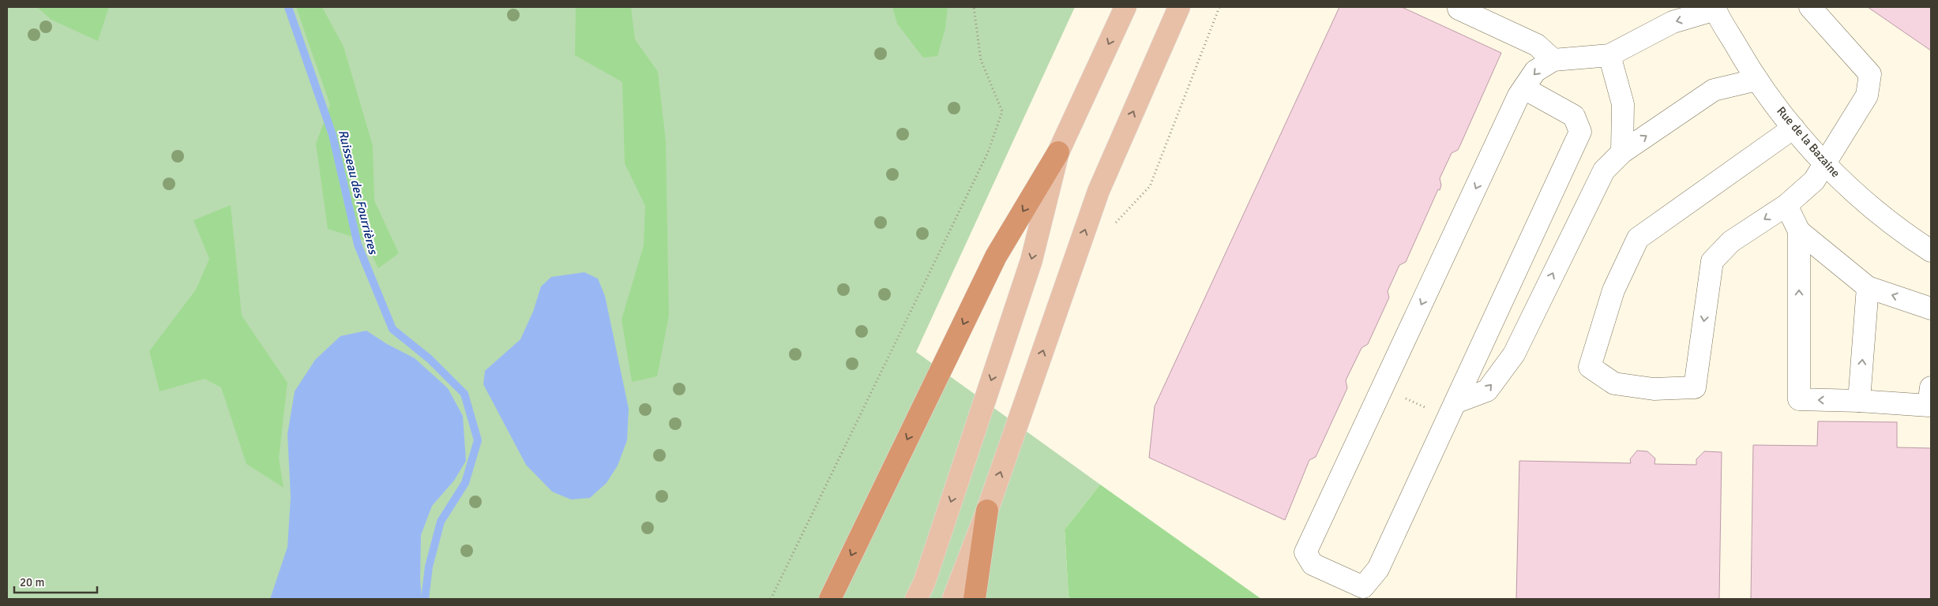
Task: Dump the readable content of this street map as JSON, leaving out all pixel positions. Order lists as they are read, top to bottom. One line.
{"streets":{"street":["Rue de la Bazaine"]},"water":["Ruisseau des Fourrières"],"scale_bar":"20 m"}
